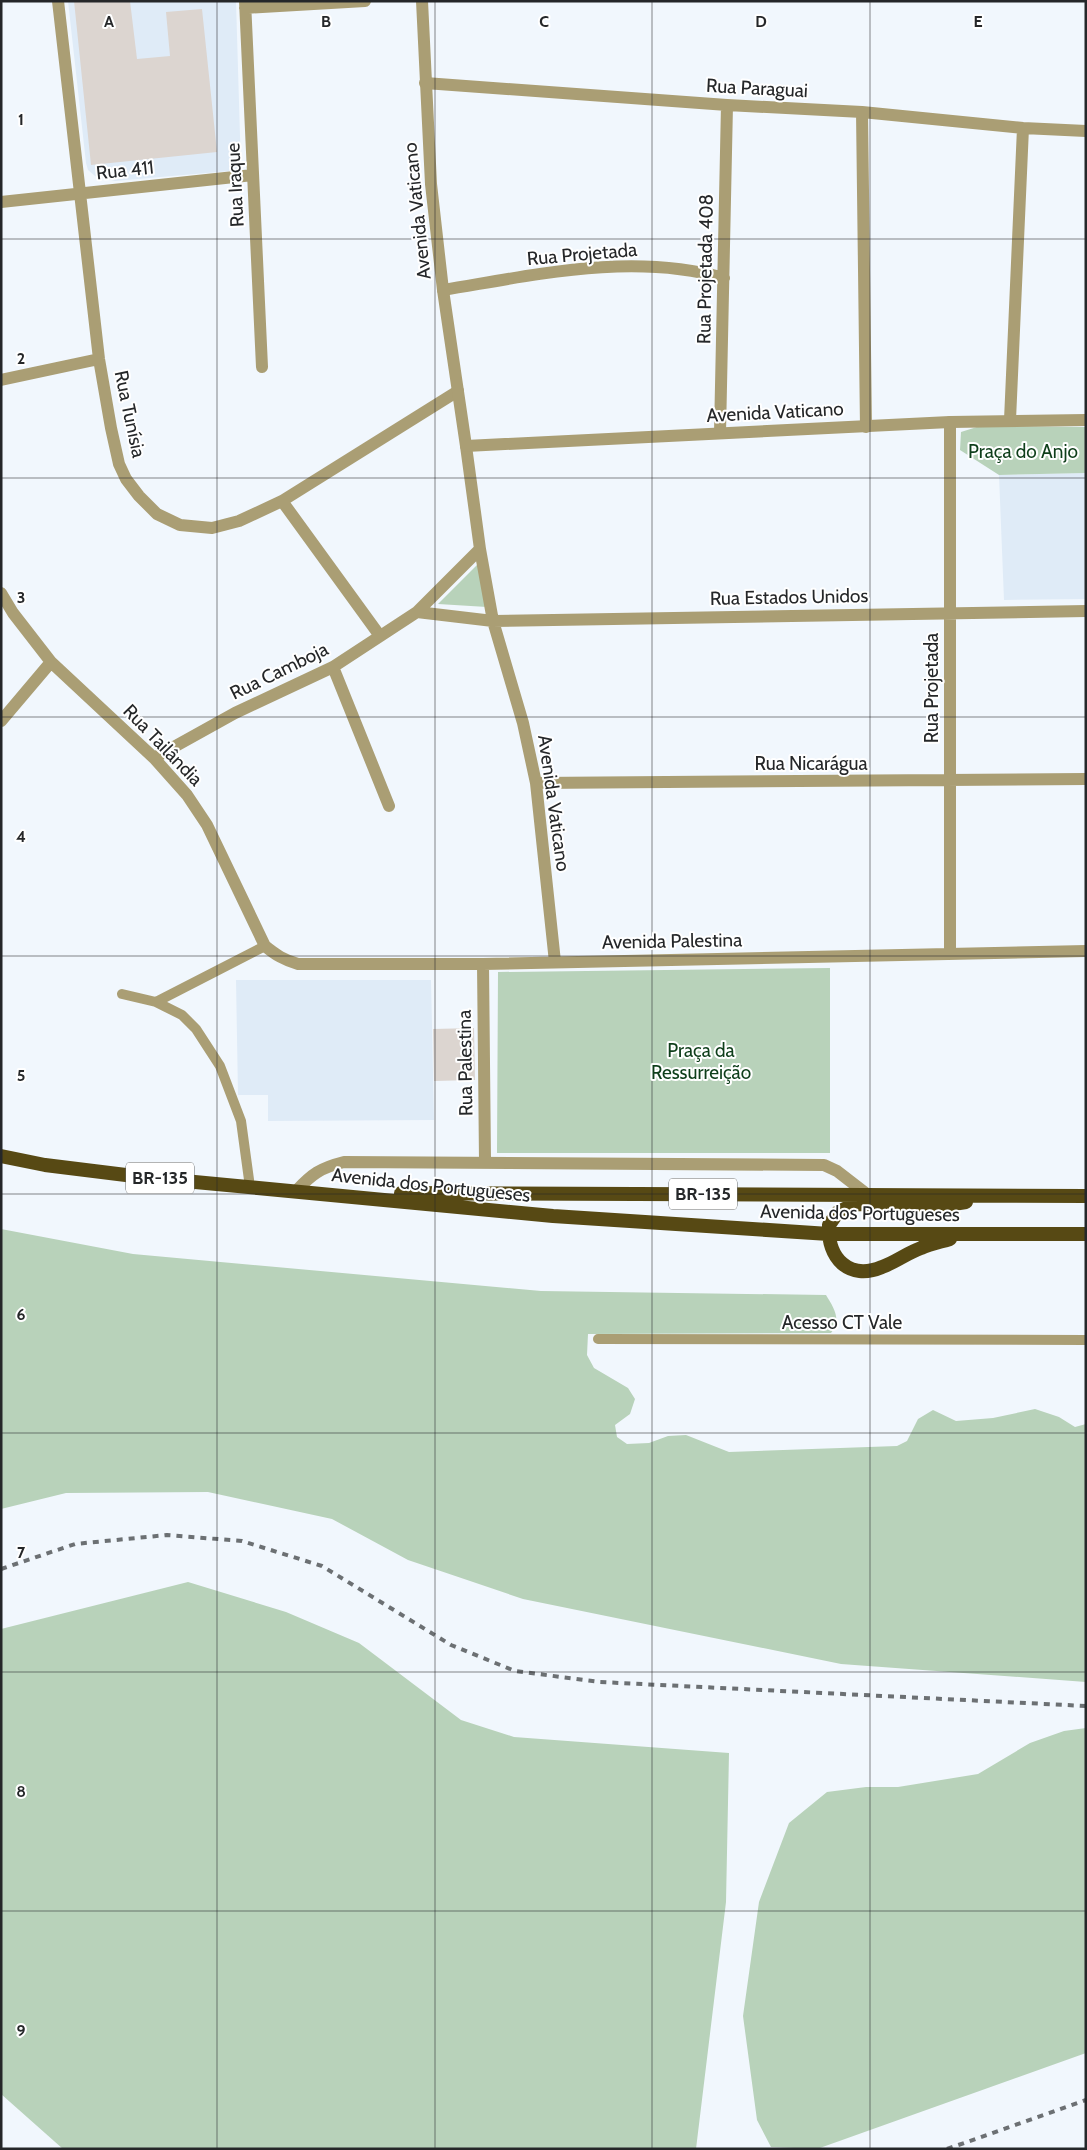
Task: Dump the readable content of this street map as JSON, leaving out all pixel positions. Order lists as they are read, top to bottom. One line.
{"streets":{"highway":["BR-135","Avenida dos Portugueses"],"street":["Rua Paraguai","Rua 411","Rua Iraque","Avenida Vaticano","Rua Projetada","Rua Projetada 408","Rua Tunísia","Rua Estados Unidos","Rua Camboja","Rua Tailândia","Rua Nicarágua","Avenida Palestina","Rua Palestina"],"lane":["Acesso CT Vale"]},"crossings":[["Rua Paraguai","Avenida Vaticano"],["Rua Paraguai","Rua Projetada 408"],["Rua 411","Rua Iraque"],["Rua 411","Rua Tunísia"],["Avenida Vaticano","Rua Projetada"],["Avenida Vaticano","Rua Projetada 408"],["Avenida Vaticano","Rua Tunísia"],["Avenida Vaticano","Rua Estados Unidos"],["Avenida Vaticano","Rua Camboja"],["Avenida Vaticano","Rua Nicarágua"],["Avenida Vaticano","Avenida Palestina"],["Rua Projetada","Rua Projetada 408"],["Rua Projetada","Rua Estados Unidos"],["Rua Projetada","Rua Nicarágua"],["Rua Projetada","Avenida Palestina"],["Rua Camboja","Rua Tailândia"],["Rua Tailândia","Avenida Palestina"],["Avenida Palestina","Rua Palestina"],["BR-135","Avenida dos Portugueses"]],"parks":["Praça do Anjo","Praça da Ressurreição"],"grid":{"columns":["A","B","C","D","E"],"rows":["1","2","3","4","5","6","7","8","9"]}}
